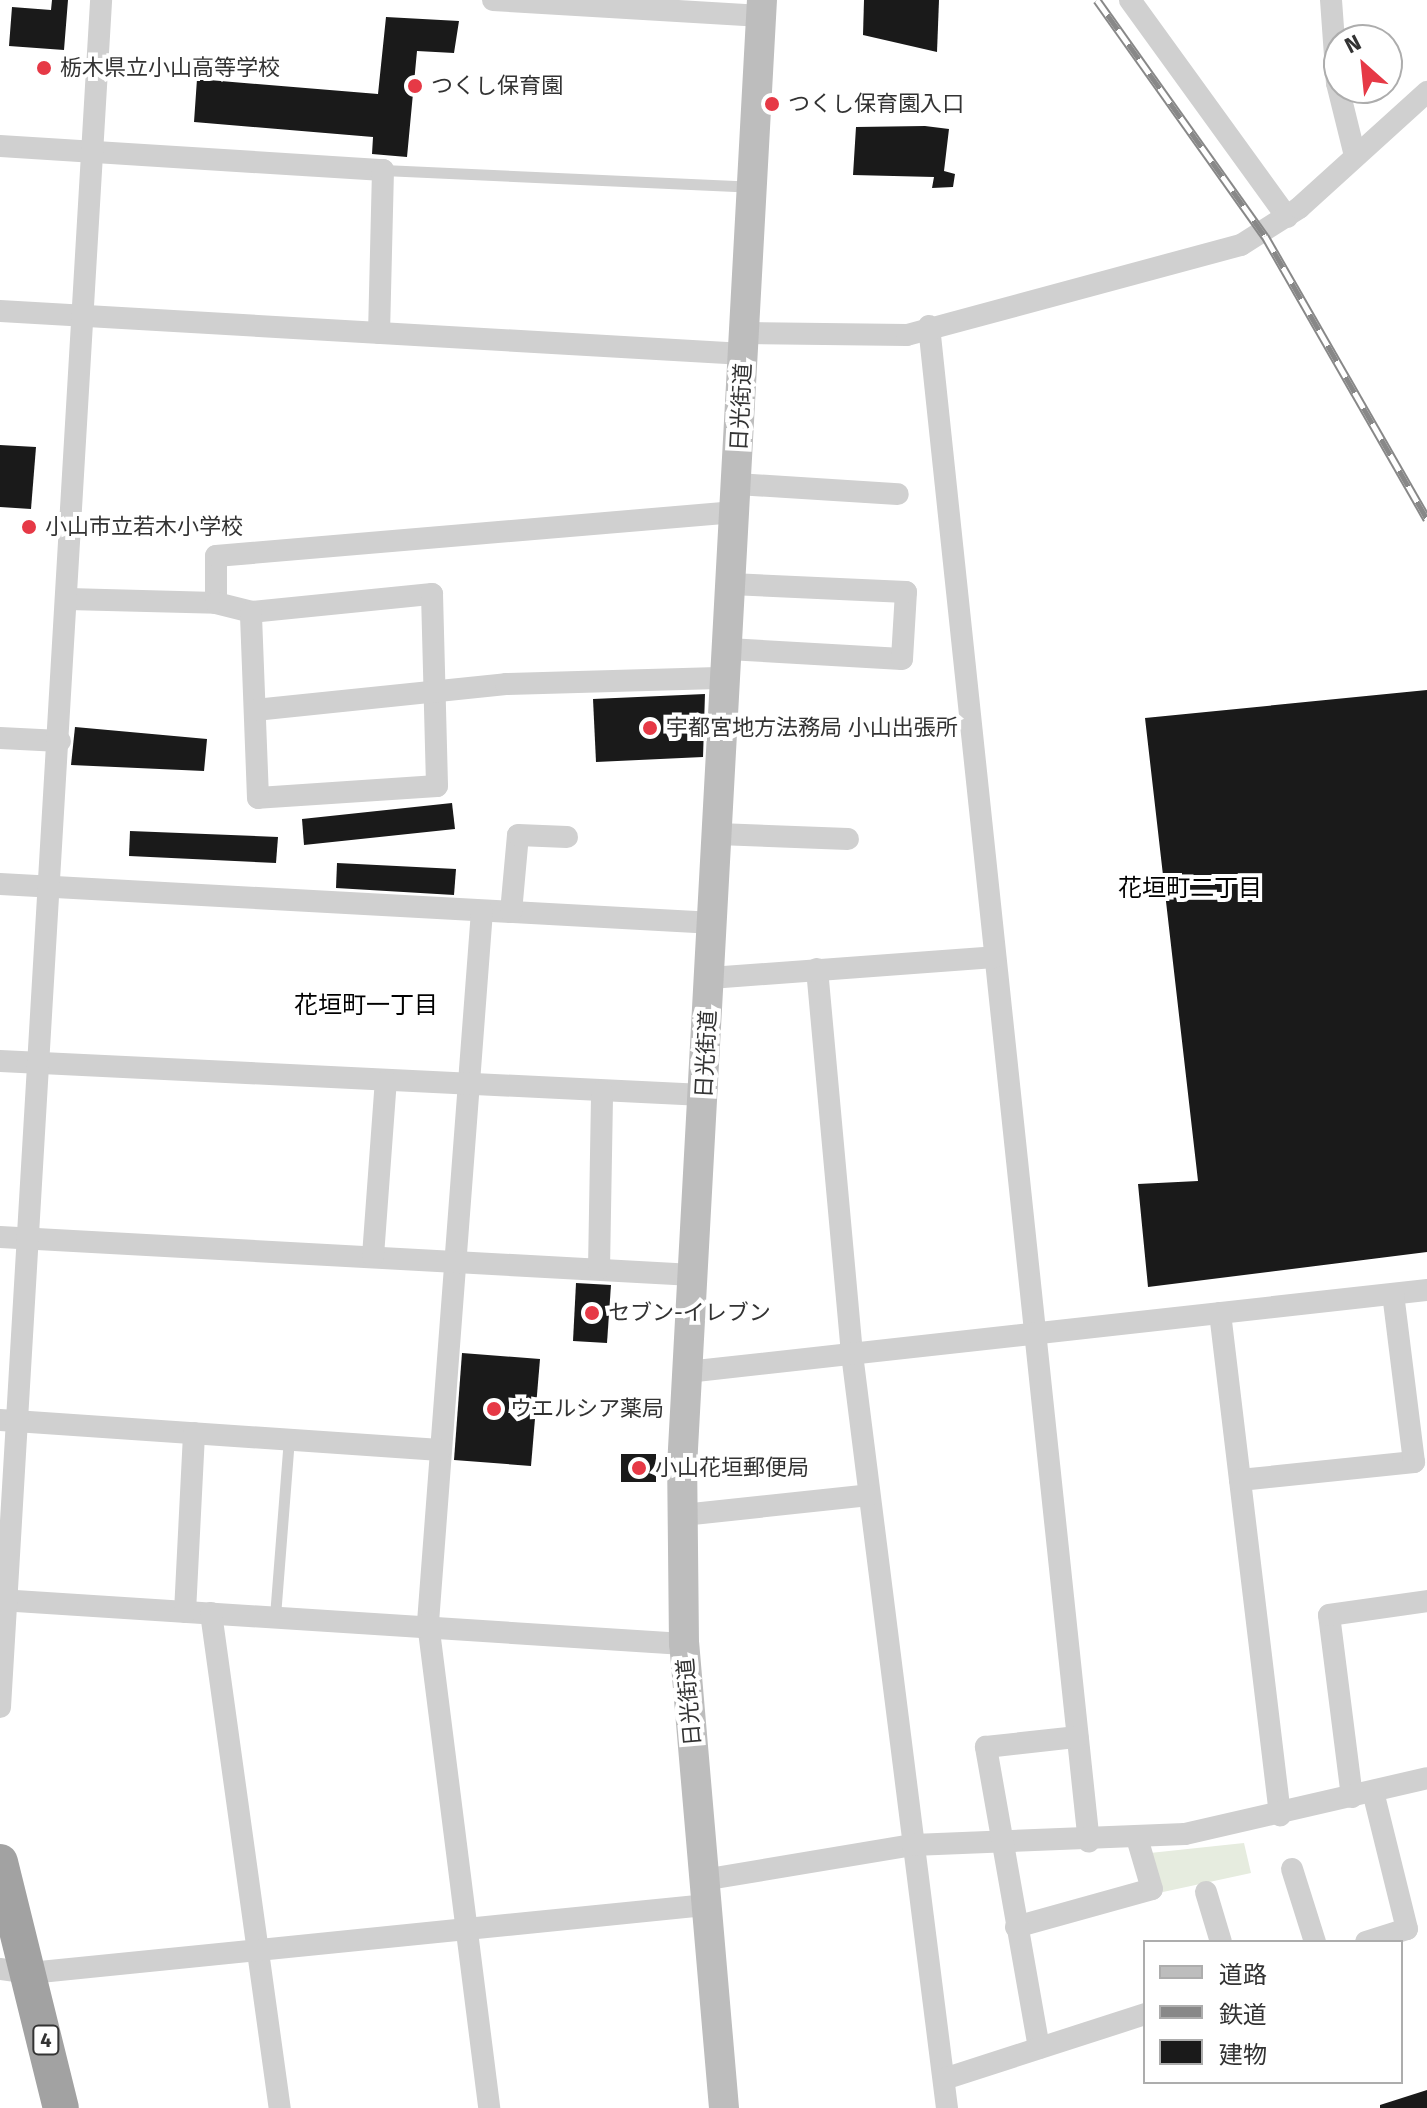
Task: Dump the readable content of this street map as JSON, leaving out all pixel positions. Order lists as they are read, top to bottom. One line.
{"streets":{"highway":["4"],"main road":["日光街道"]},"districts":["花垣町二丁目","花垣町一丁目"],"places":["栃木県立小山高等学校","つくし保育園","つくし保育園入口","小山市立若木小学校","宇都宮地方法務局 小山出張所","セブン-イレブン","ウエルシア薬局","小山花垣郵便局"],"legend":["道路","鉄道","建物"],"north":"top left"}
